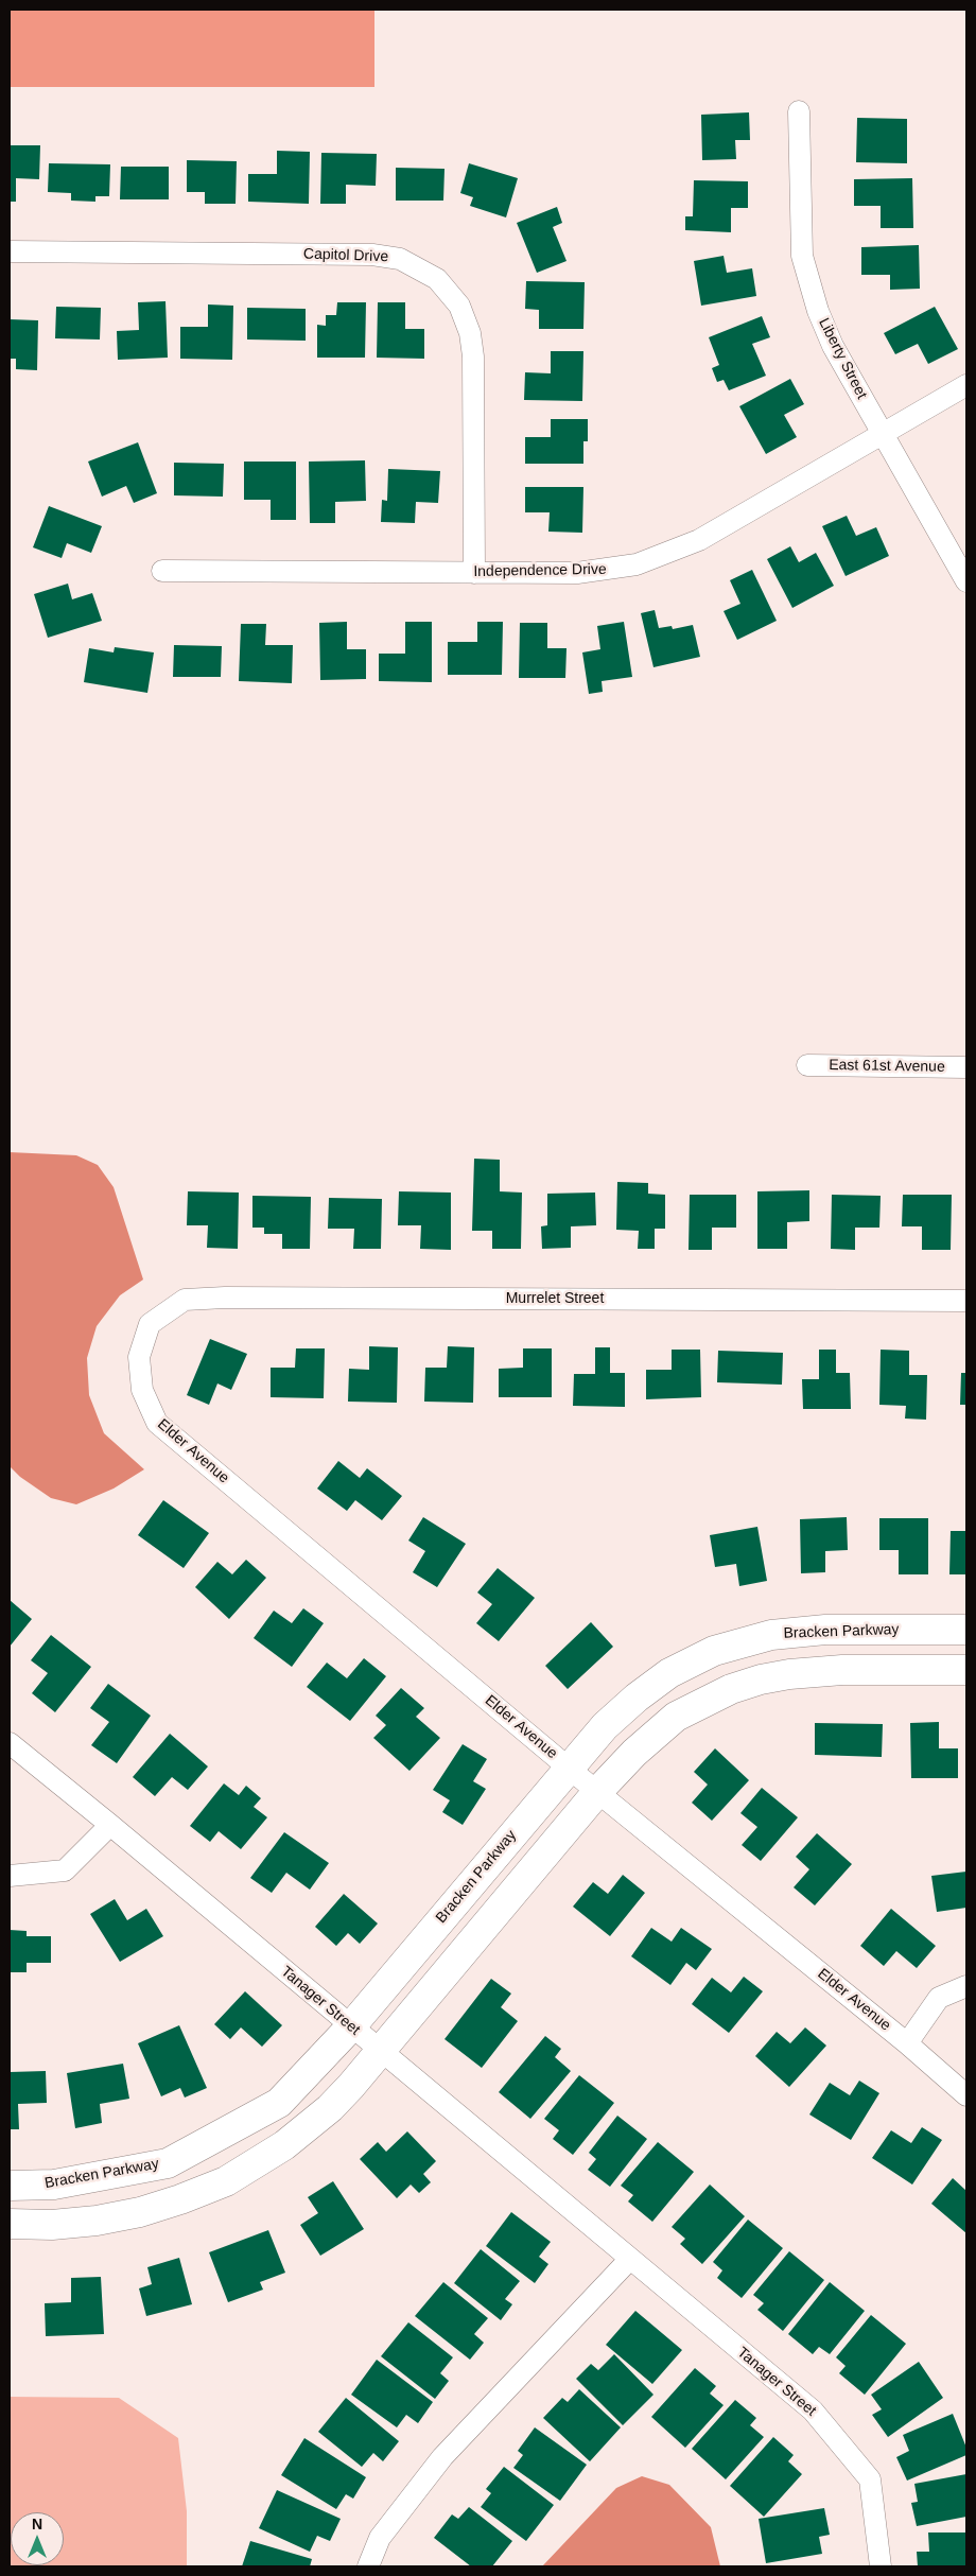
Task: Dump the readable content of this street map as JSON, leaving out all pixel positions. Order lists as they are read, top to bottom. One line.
{"streets":{"street":["Capitol Drive","Liberty Street","Independence Drive","East 61st Avenue","Murrelet Street","Elder Avenue","Bracken Parkway","Tanager Street"]},"crossings":[["Capitol Drive","Independence Drive"],["Liberty Street","Independence Drive"],["Murrelet Street","Elder Avenue"],["Elder Avenue","Bracken Parkway"],["Bracken Parkway","Tanager Street"]],"north":"top"}
